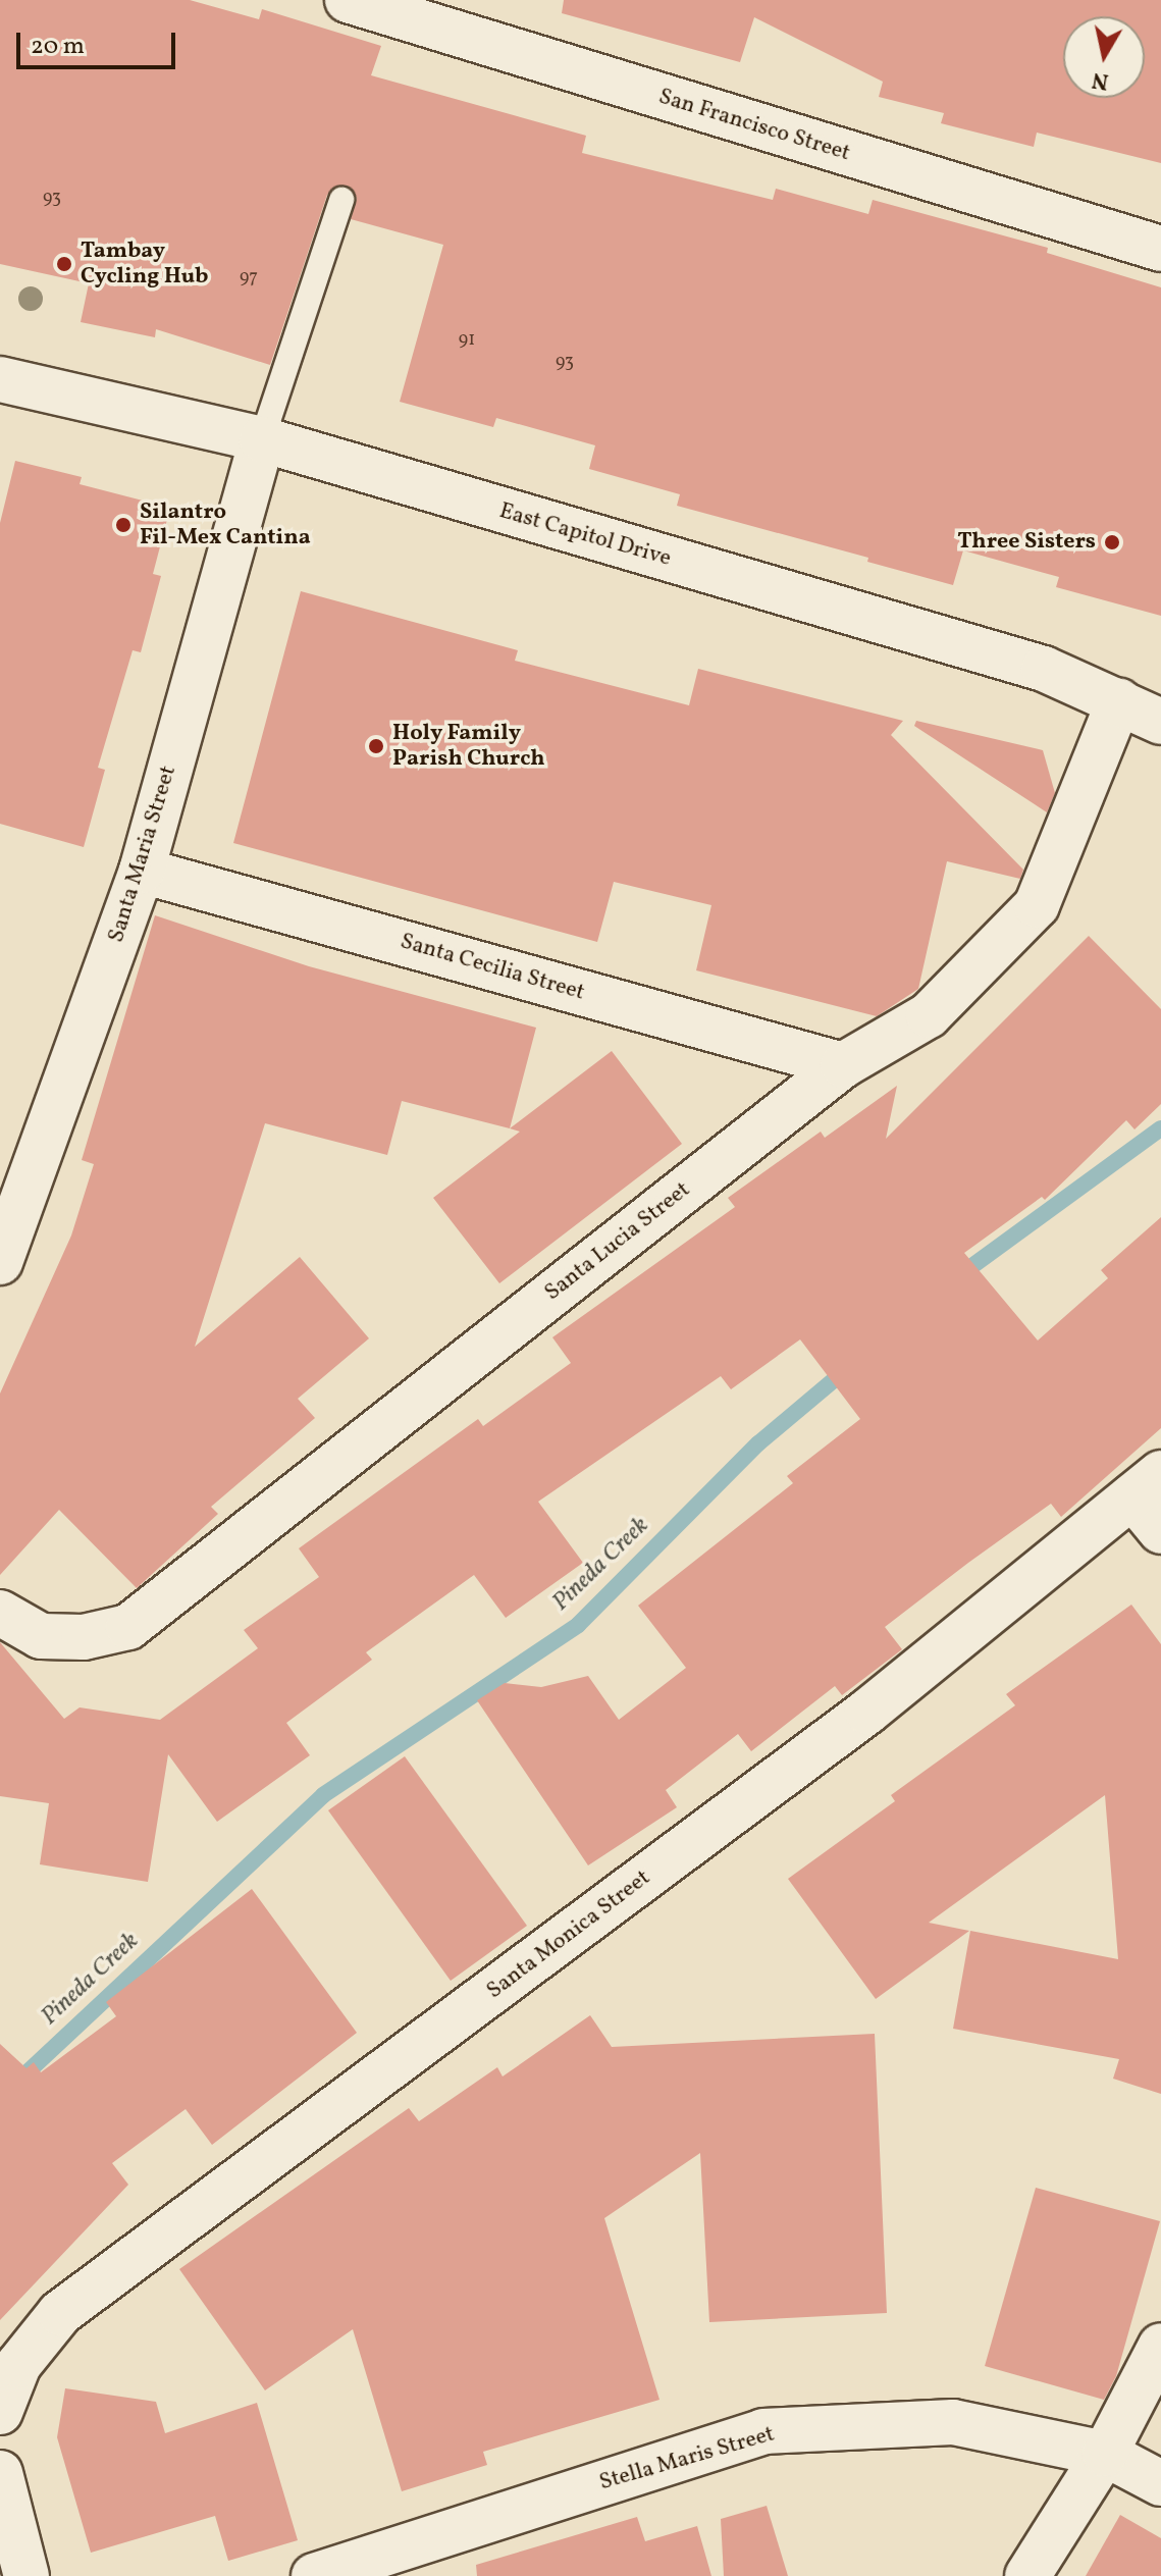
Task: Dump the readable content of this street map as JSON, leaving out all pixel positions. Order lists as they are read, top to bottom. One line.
{"streets":{"street":["San Francisco Street","East Capitol Drive","Santa Maria Street","Santa Cecilia Street","Santa Lucia Street","Santa Monica Street","Stella Maris Street"]},"crossings":[["East Capitol Drive","Santa Maria Street"],["East Capitol Drive","Santa Lucia Street"],["Santa Maria Street","Santa Cecilia Street"],["Santa Cecilia Street","Santa Lucia Street"]],"water":["Pineda Creek"],"places":["Tambay Cycling Hub","Silantro Fil-Mex Cantina","Three Sisters","Holy Family Parish Church"],"house_numbers":["93","97","91","93"],"scale_bar":"20 m","north":"bottom"}
